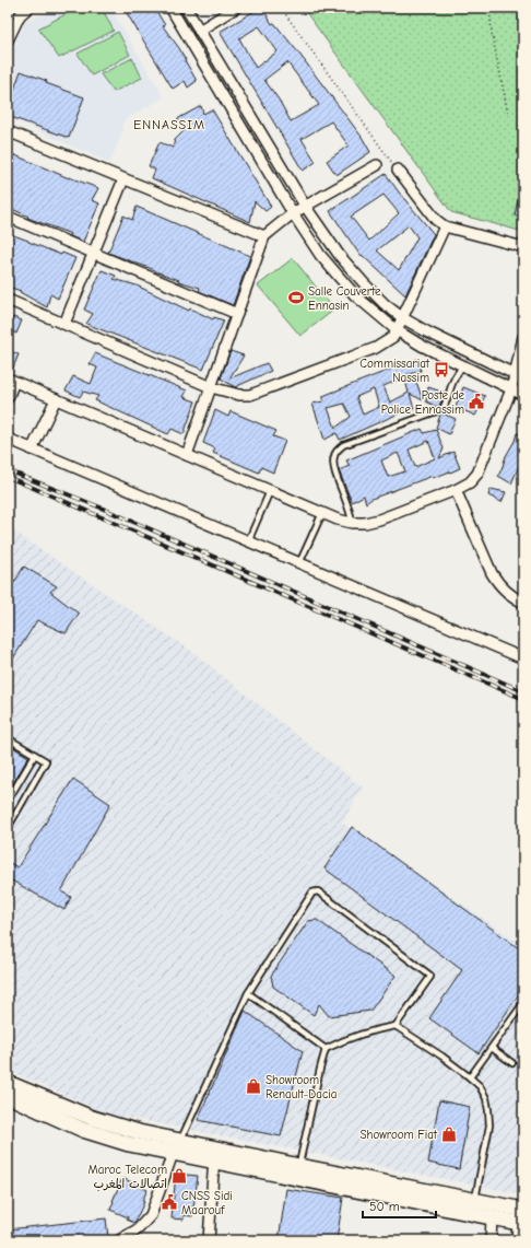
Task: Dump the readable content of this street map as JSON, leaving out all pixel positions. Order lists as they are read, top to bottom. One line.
{"districts":["ENNASSIM"],"places":{"sports":["Salle Couverte Ennasin"],"bus stop":["Commissariat Nassim"],"public building":["Poste de Police Ennassim","CNSS Sidi Maarouf"],"shop":["Showroom Renault-Dacia","Showroom Fiat","Maroc Telecom اتصالات المغرب"]},"scale_bar":"50 m"}
